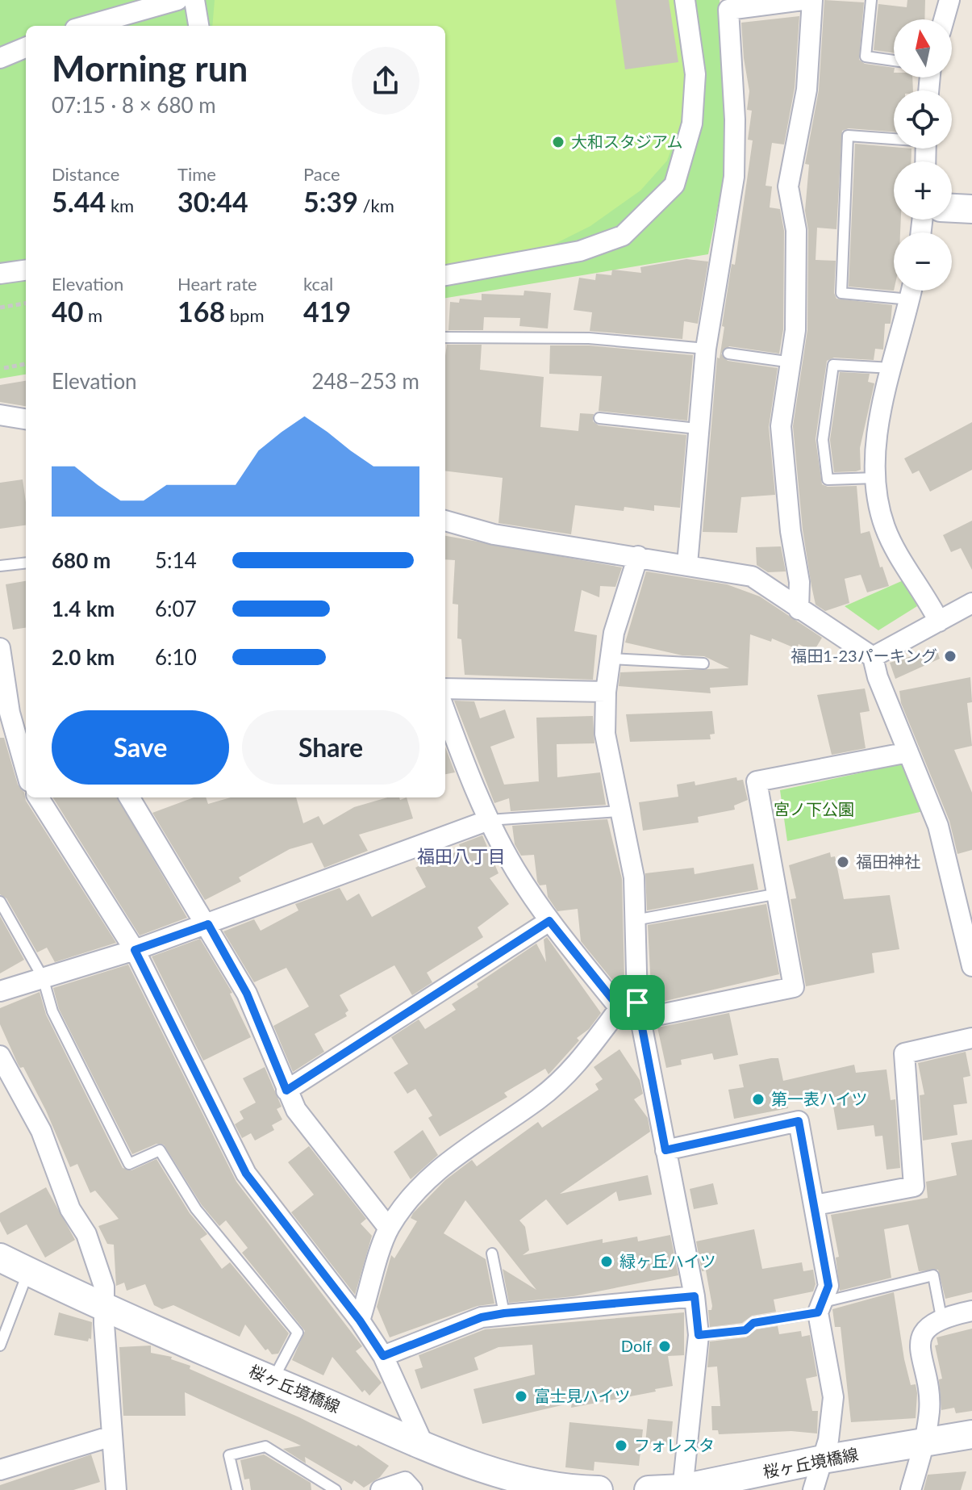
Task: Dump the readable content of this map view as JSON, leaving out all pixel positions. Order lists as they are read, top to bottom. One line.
{"streets":{"street":["桜ヶ丘境橋線"]},"districts":["福田八丁目"],"parks":["宮ノ下公園"],"places":["大和スタジアム","福田1-23パーキング","福田神社","第一表ハイツ","緑ヶ丘ハイツ","Dolf","富士見ハイツ","フォレスタ"],"north":"top","page":{"map_buttons":["+","−"],"heading":["Morning run","07:15 · 8 × 680 m"],"stats":[["Distance","5.44 km"],["Time","30:44"],["Pace","5:39 /km"],["Elevation","40 m"],["Heart rate","168 bpm"],["kcal","419"]],"chart":["Elevation","248–253 m"],"list":[{"name":"680 m","note":"5:14"},{"name":"1.4 km","note":"6:07"},{"name":"2.0 km","note":"6:10"}],"buttons":["Save","Share"]}}
